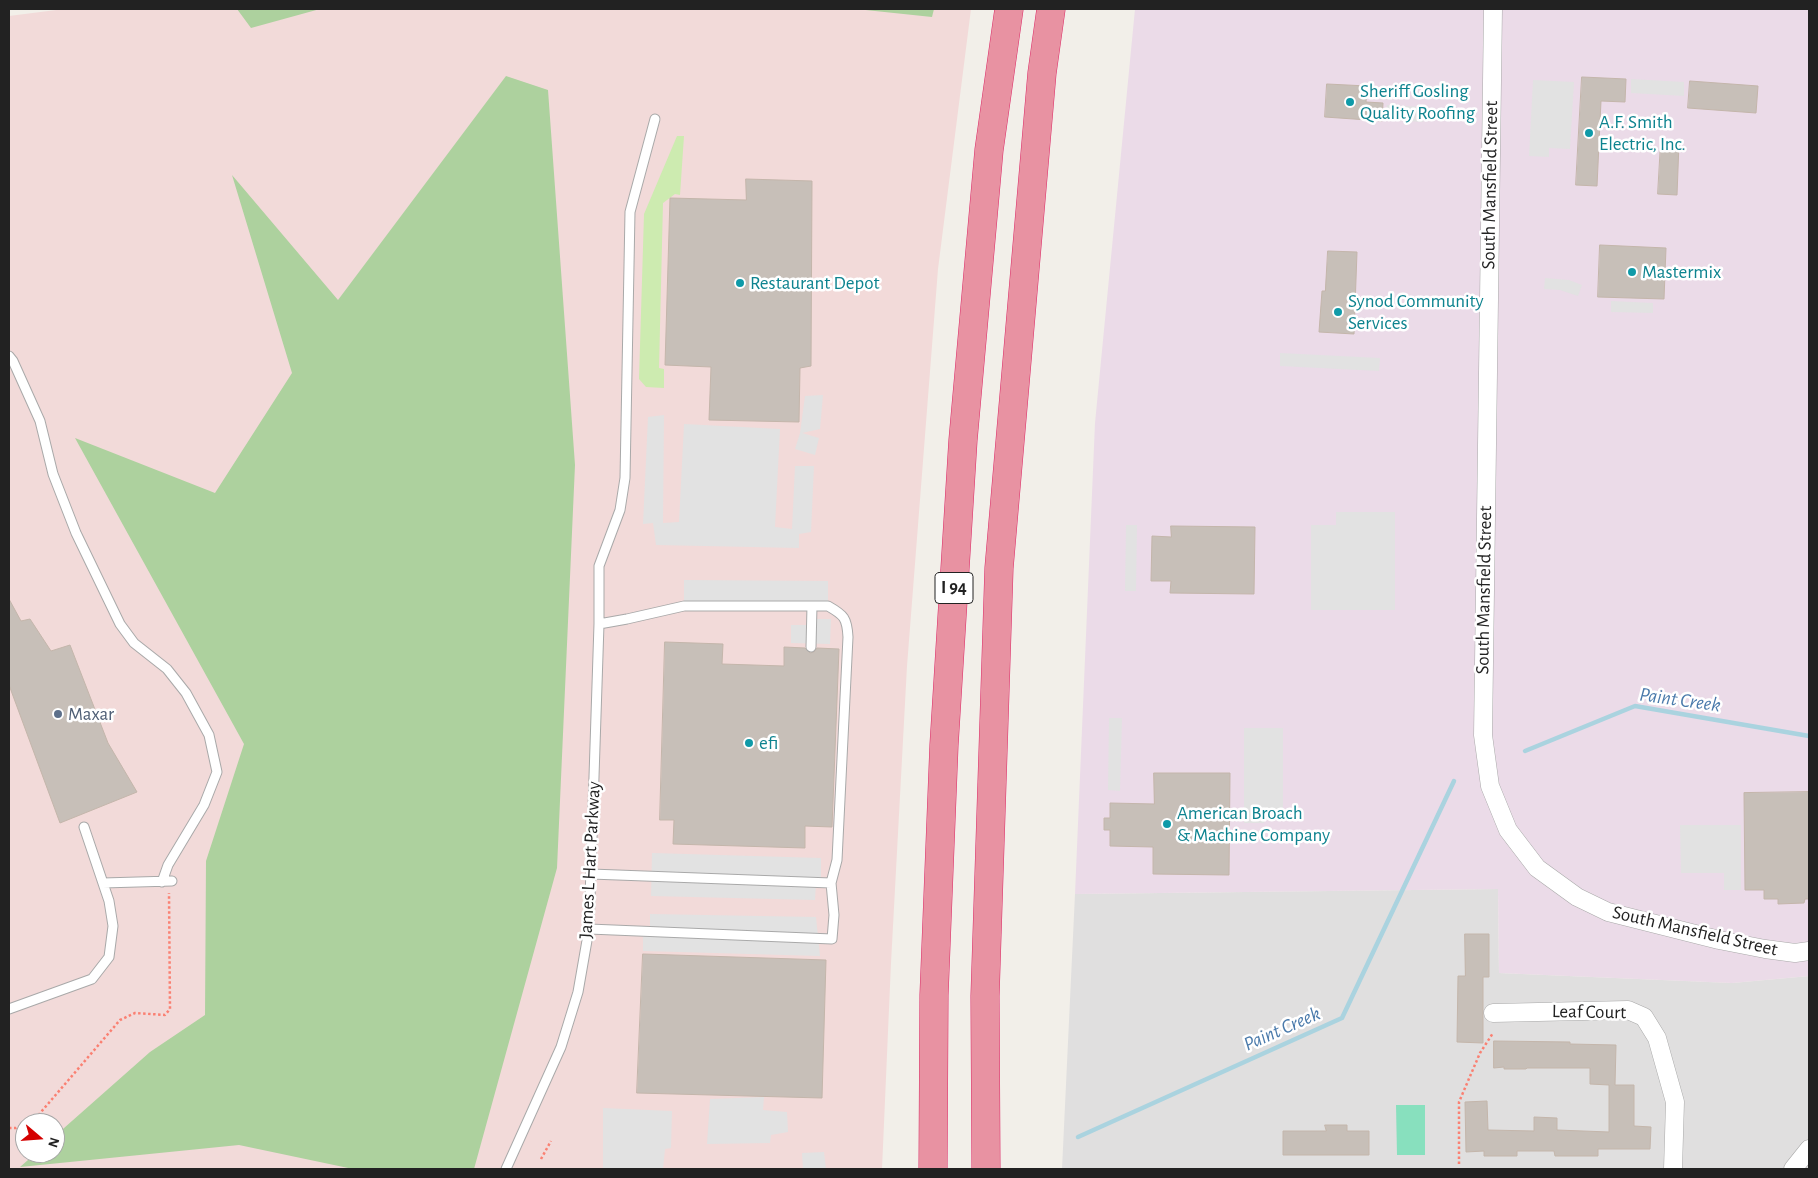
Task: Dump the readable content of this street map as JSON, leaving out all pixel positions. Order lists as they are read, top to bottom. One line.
{"streets":{"highway":["I 94"],"street":["South Mansfield Street","Leaf Court"],"lane":["James L Hart Parkway"]},"water":["Paint Creek"],"places":["Sheriff Gosling Quality Roofing","A.F. Smith Electric, Inc.","Mastermix","Restaurant Depot","Synod Community Services","Maxar","efi","American Broach & Machine Company"],"north":"right"}
